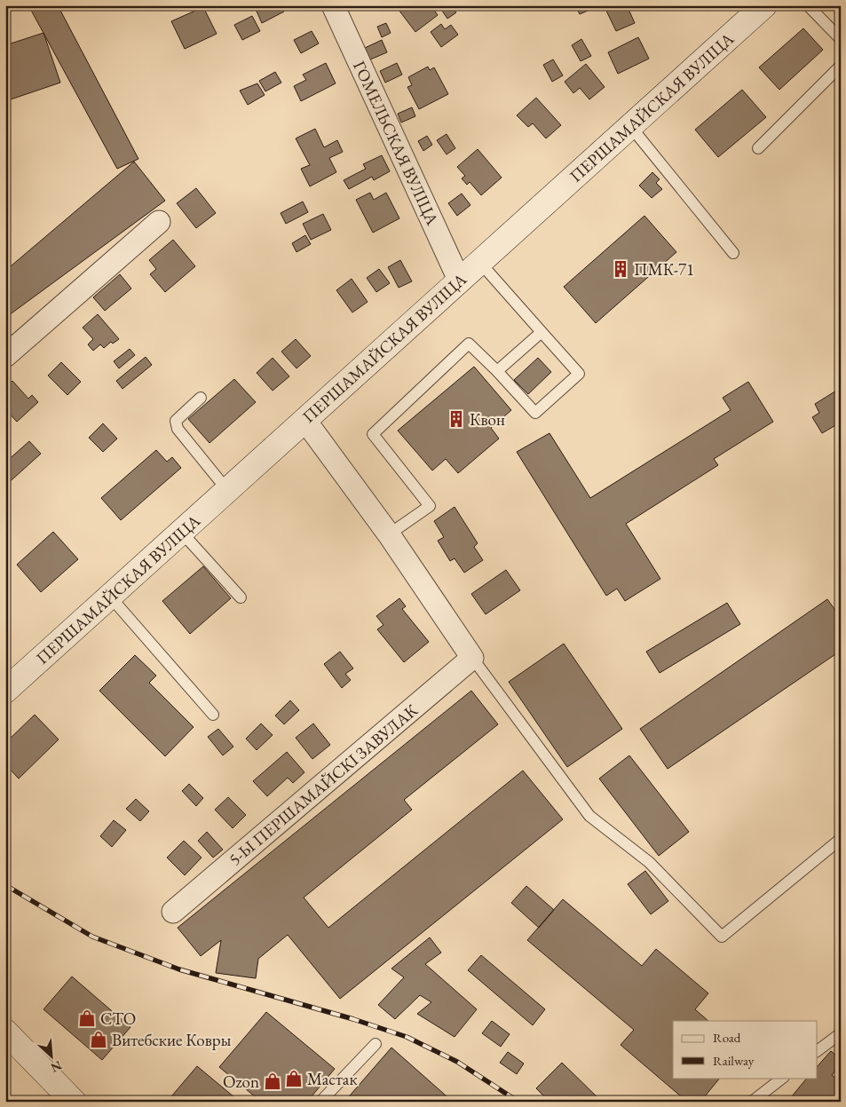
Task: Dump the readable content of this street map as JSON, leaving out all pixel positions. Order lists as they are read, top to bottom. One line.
{"streets":{"street":["ПЕРШАМАЙСКАЯ ВУЛІЦА","ГОМЕЛЬСКАЯ ВУЛІЦА","5-Ы ПЕРШАМАЙСКІ ЗАВУЛАК"]},"crossings":[["ПЕРШАМАЙСКАЯ ВУЛІЦА","ГОМЕЛЬСКАЯ ВУЛІЦА"]],"places":{"building":["ПМК-71","Квон"],"shop":["СТО","Витебские Ковры","Мастак","Ozon"]},"legend":["Road","Railway"],"north":"bottom right"}
